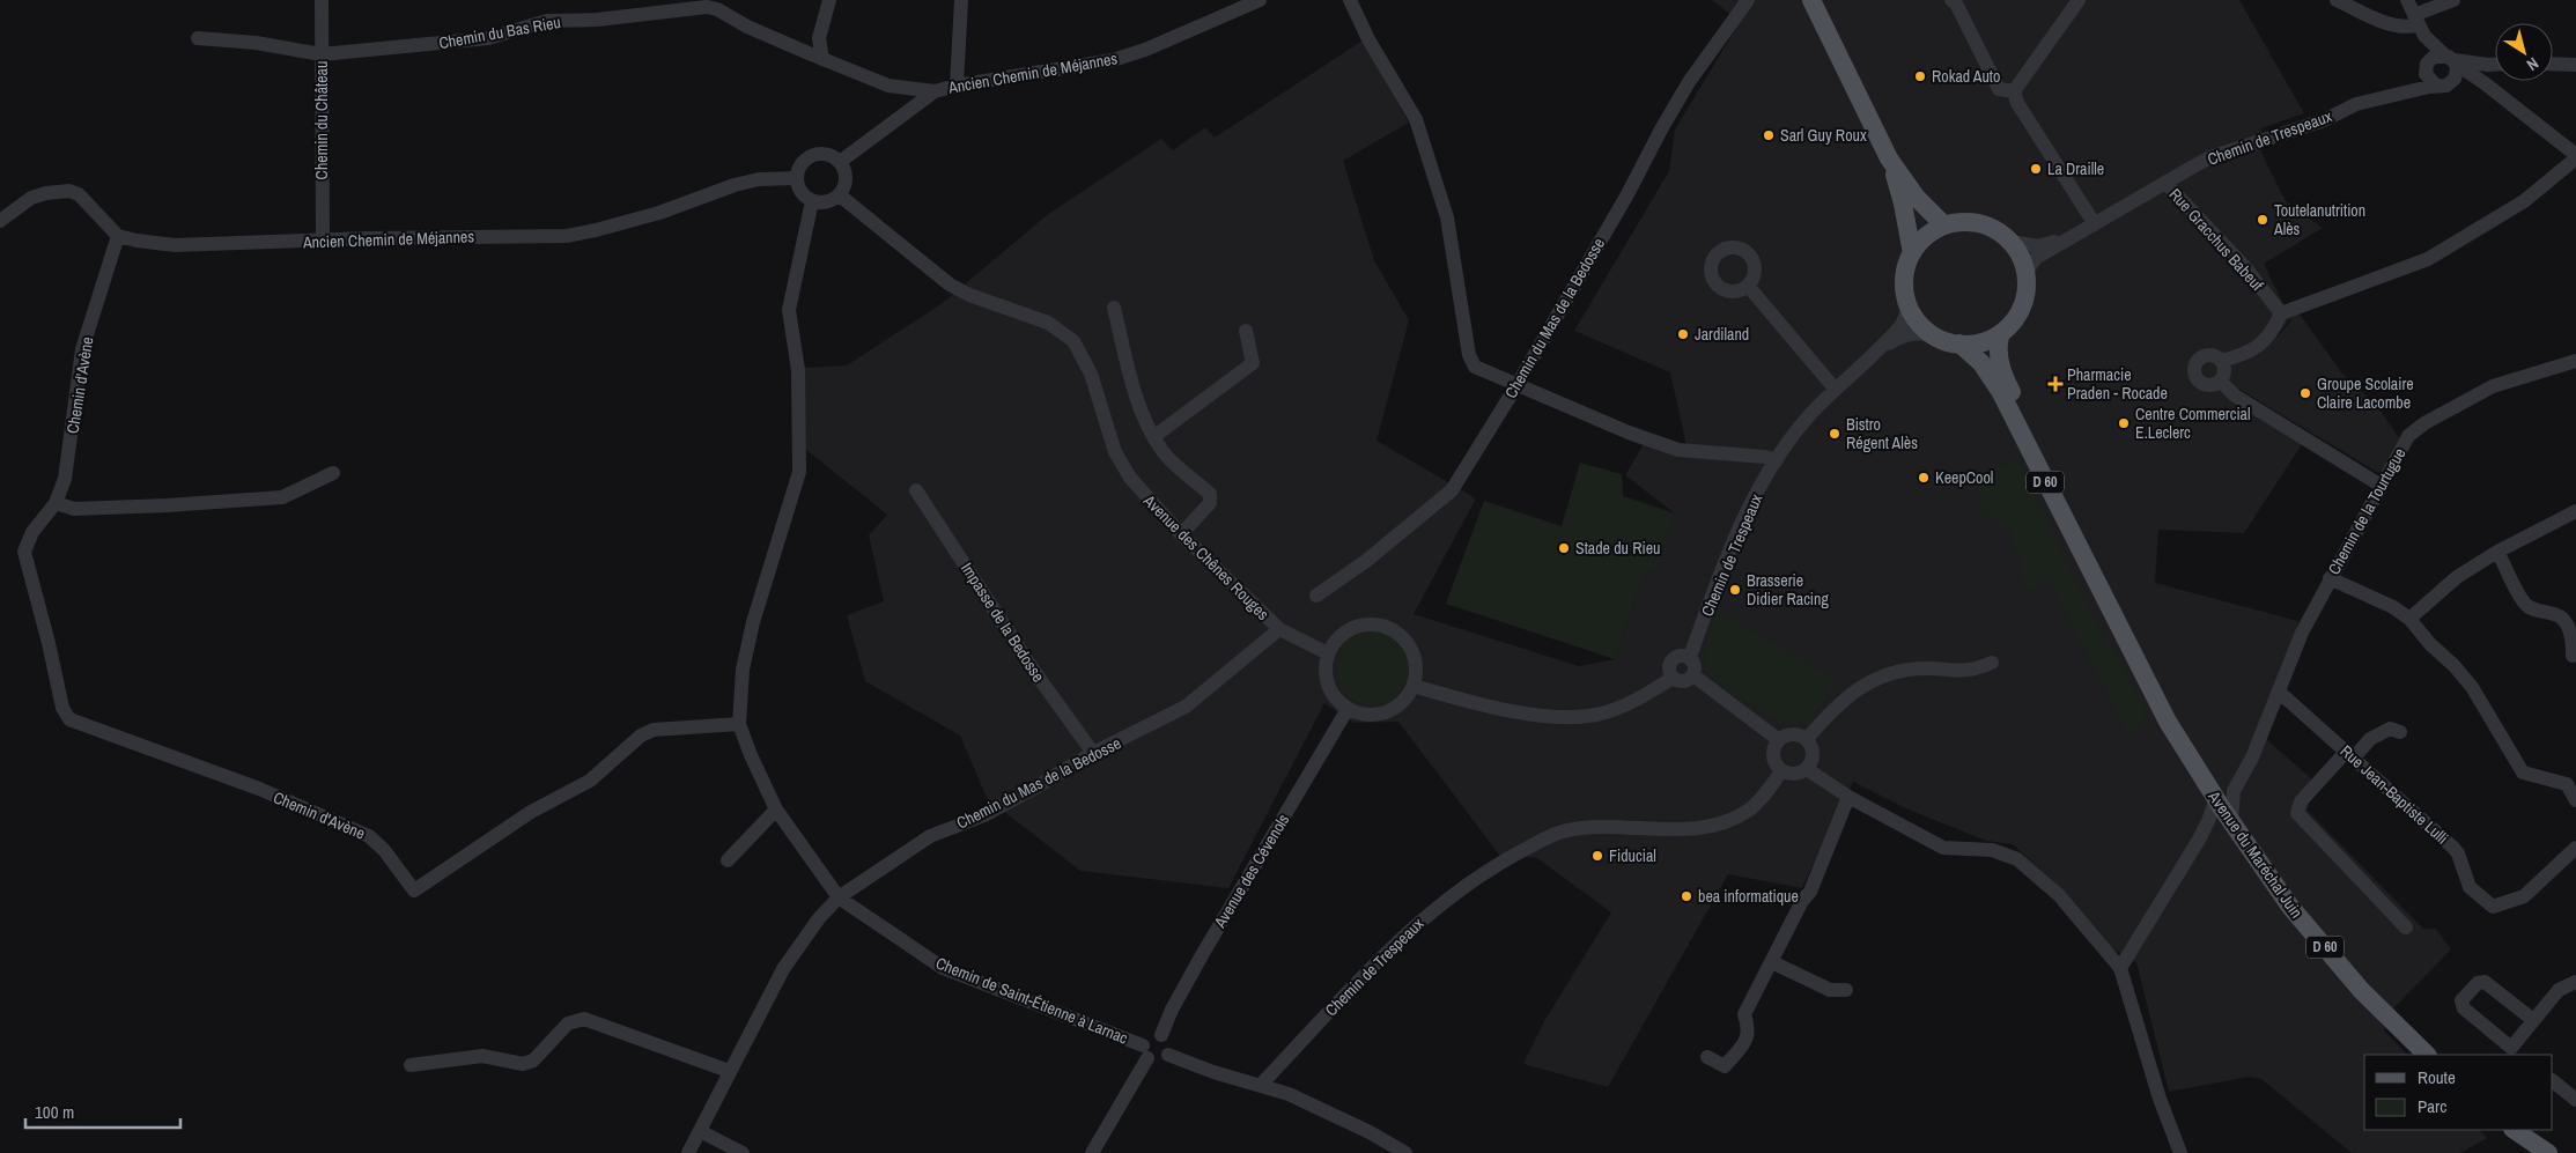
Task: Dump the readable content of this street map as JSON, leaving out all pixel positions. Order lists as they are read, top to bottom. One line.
{"streets":{"main road":["D 60","Avenue du Maréchal Juin"],"street":["Chemin du Bas Rieu","Ancien Chemin de Méjannes","Chemin du Château","Chemin de Trespeaux","Rue Gracchus Babeuf","Chemin du Mas de la Bedosse","Chemin d'Avène","Chemin de la Tourtugue","Avenue des Chênes Rouges","Impasse de la Bedosse","Rue Jean-Baptiste Lulli","Avenue des Cévenols","Chemin de Saint-Étienne à Larnac"]},"crossings":[["Chemin du Bas Rieu","Ancien Chemin de Méjannes"],["Chemin du Bas Rieu","Chemin du Château"],["Ancien Chemin de Méjannes","Chemin du Château"],["Ancien Chemin de Méjannes","Chemin d'Avène"],["Ancien Chemin de Méjannes","Avenue des Chênes Rouges"],["Ancien Chemin de Méjannes","Chemin de Saint-Étienne à Larnac"],["Chemin de Trespeaux","Rue Gracchus Babeuf"],["Chemin de Trespeaux","Avenue du Maréchal Juin"],["Chemin du Mas de la Bedosse","Avenue des Chênes Rouges"],["Chemin du Mas de la Bedosse","Impasse de la Bedosse"],["Chemin du Mas de la Bedosse","Chemin de Saint-Étienne à Larnac"],["Chemin d'Avène","Chemin de Saint-Étienne à Larnac"],["Chemin de la Tourtugue","Rue Jean-Baptiste Lulli"],["Chemin de la Tourtugue","Avenue du Maréchal Juin"],["Avenue des Chênes Rouges","Avenue des Cévenols"],["Avenue des Chênes Rouges","Chemin de Saint-Étienne à Larnac"],["Avenue des Cévenols","Chemin de Saint-Étienne à Larnac"]],"places":{"other":["Rokad Auto","Sarl Guy Roux","La Draille","Toutelanutrition Alès","Jardiland","Groupe Scolaire Claire Lacombe","Centre Commercial E.Leclerc","Bistro Régent Alès","KeepCool","Stade du Rieu","Brasserie Didier Racing","Fiducial","bea informatique"],"health":["Pharmacie Praden - Rocade"]},"legend":["Route","Parc"],"scale_bar":"100 m","north":"bottom right"}
